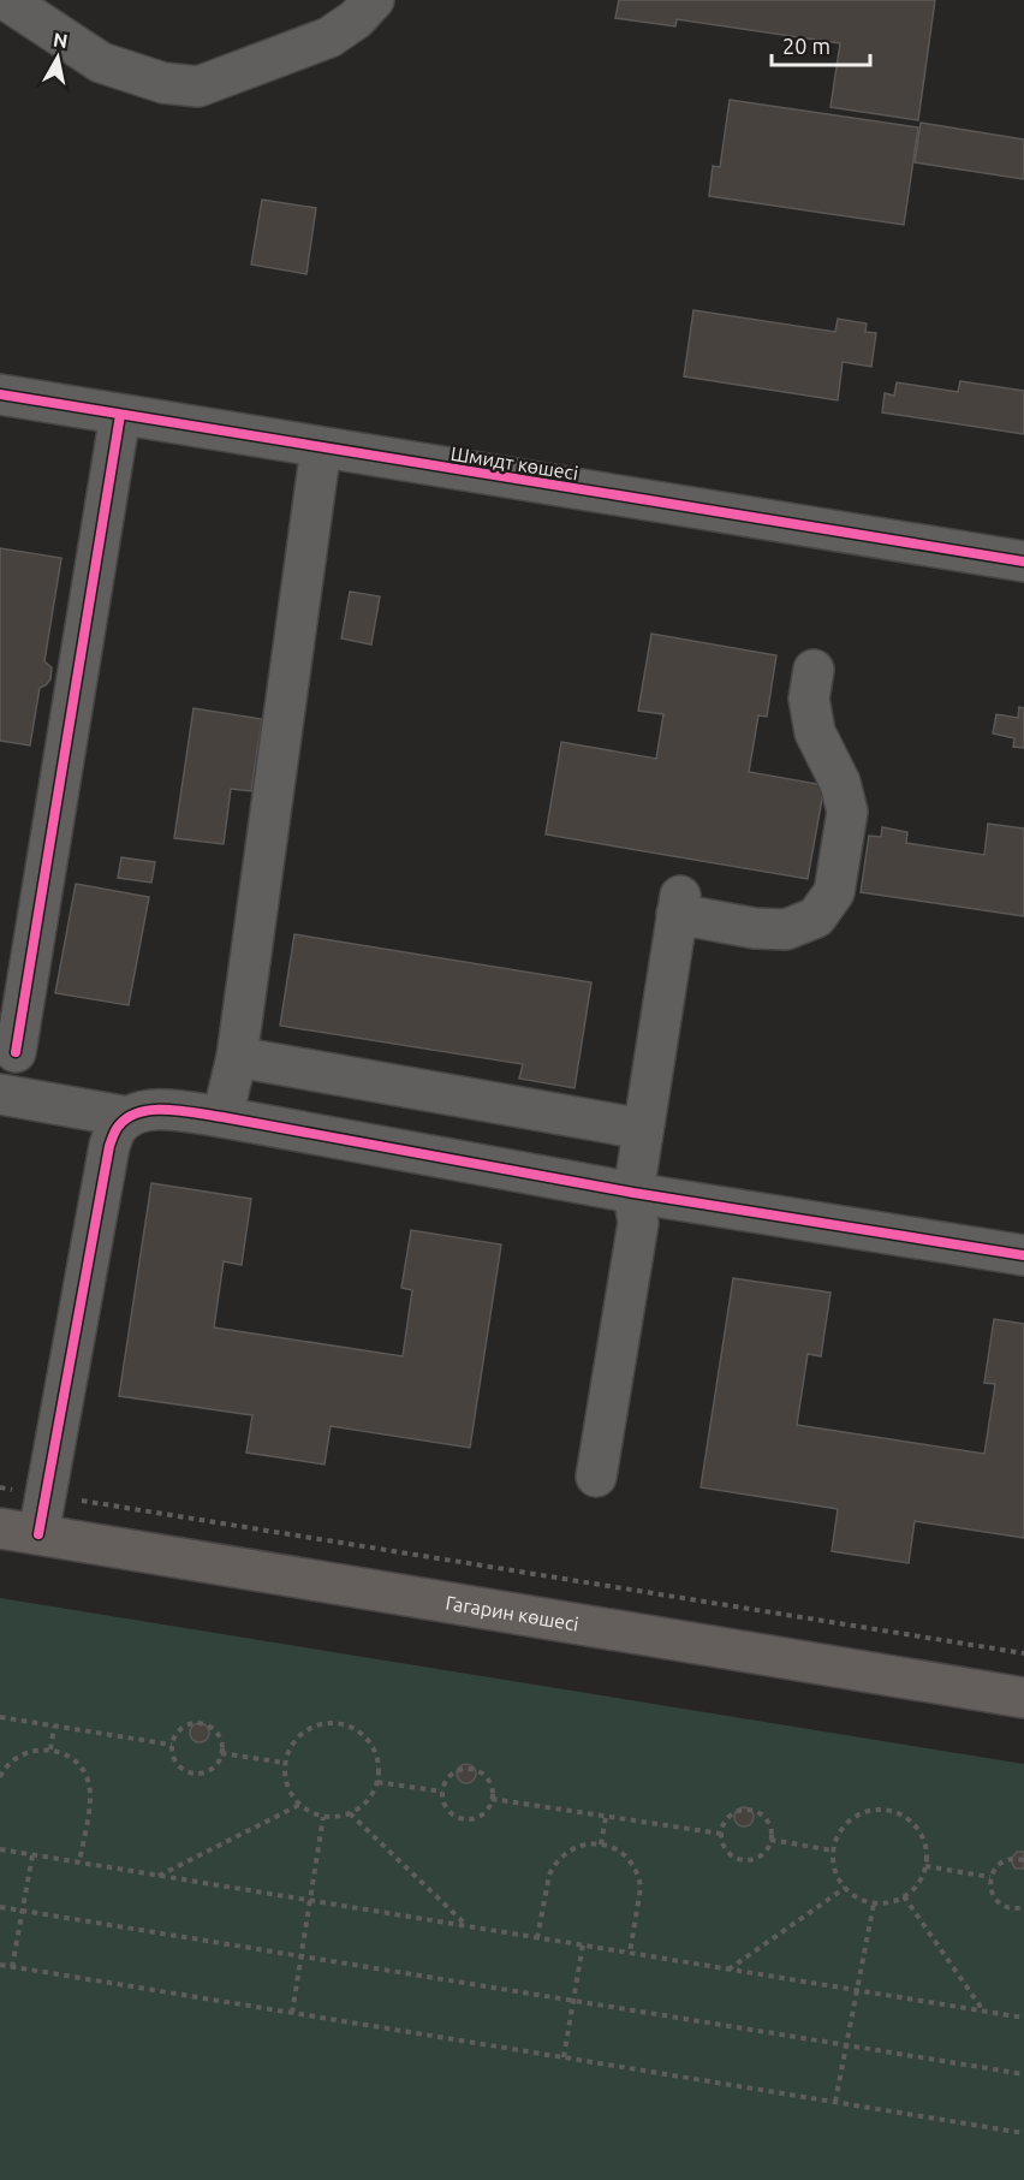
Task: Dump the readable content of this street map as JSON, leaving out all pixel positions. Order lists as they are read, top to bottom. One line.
{"streets":{"main road":["Гагарин көшесі"],"street":["Шмидт көшесі"]},"scale_bar":"20 m","north":"top"}
